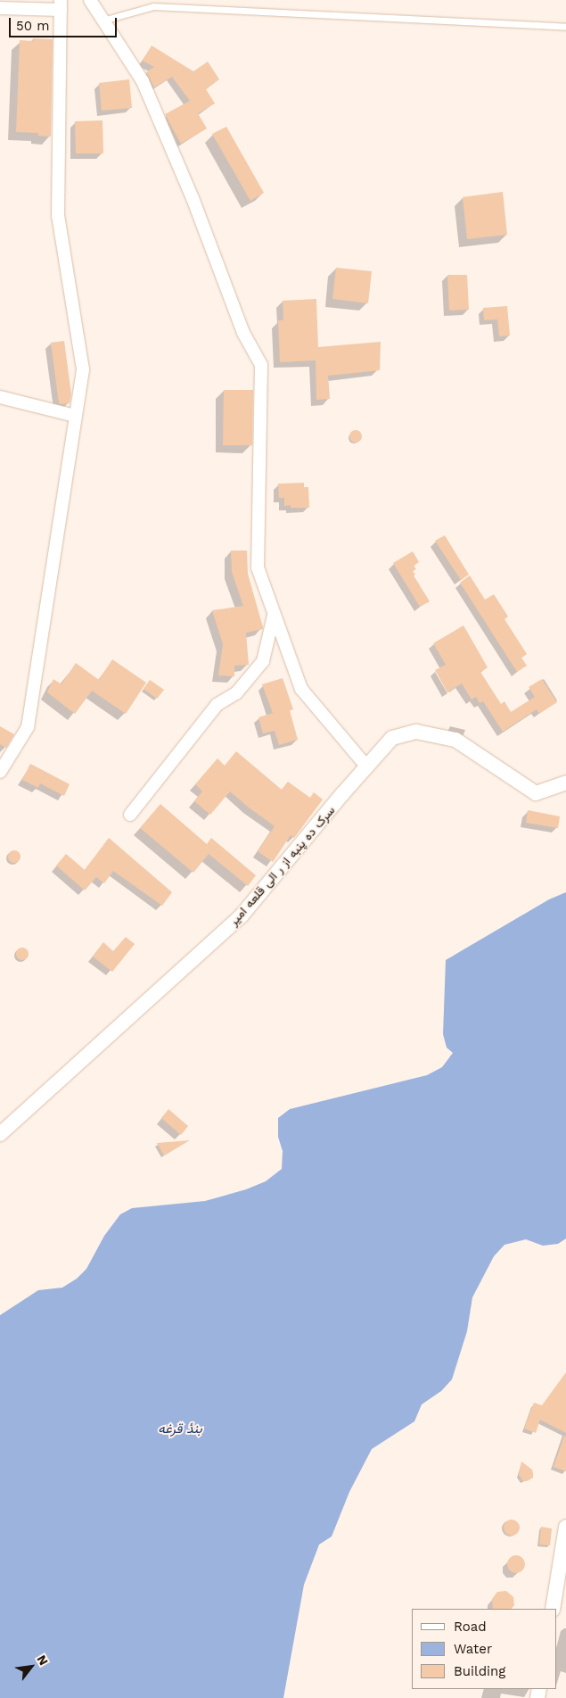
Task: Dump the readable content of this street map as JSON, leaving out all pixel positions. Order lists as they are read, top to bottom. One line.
{"streets":{"street":["سرک ده پنبه از ر الی قلعه امیر"]},"water":["بندٔ قرغه"],"legend":["Road","Water","Building"],"scale_bar":"50 m","north":"top right"}
